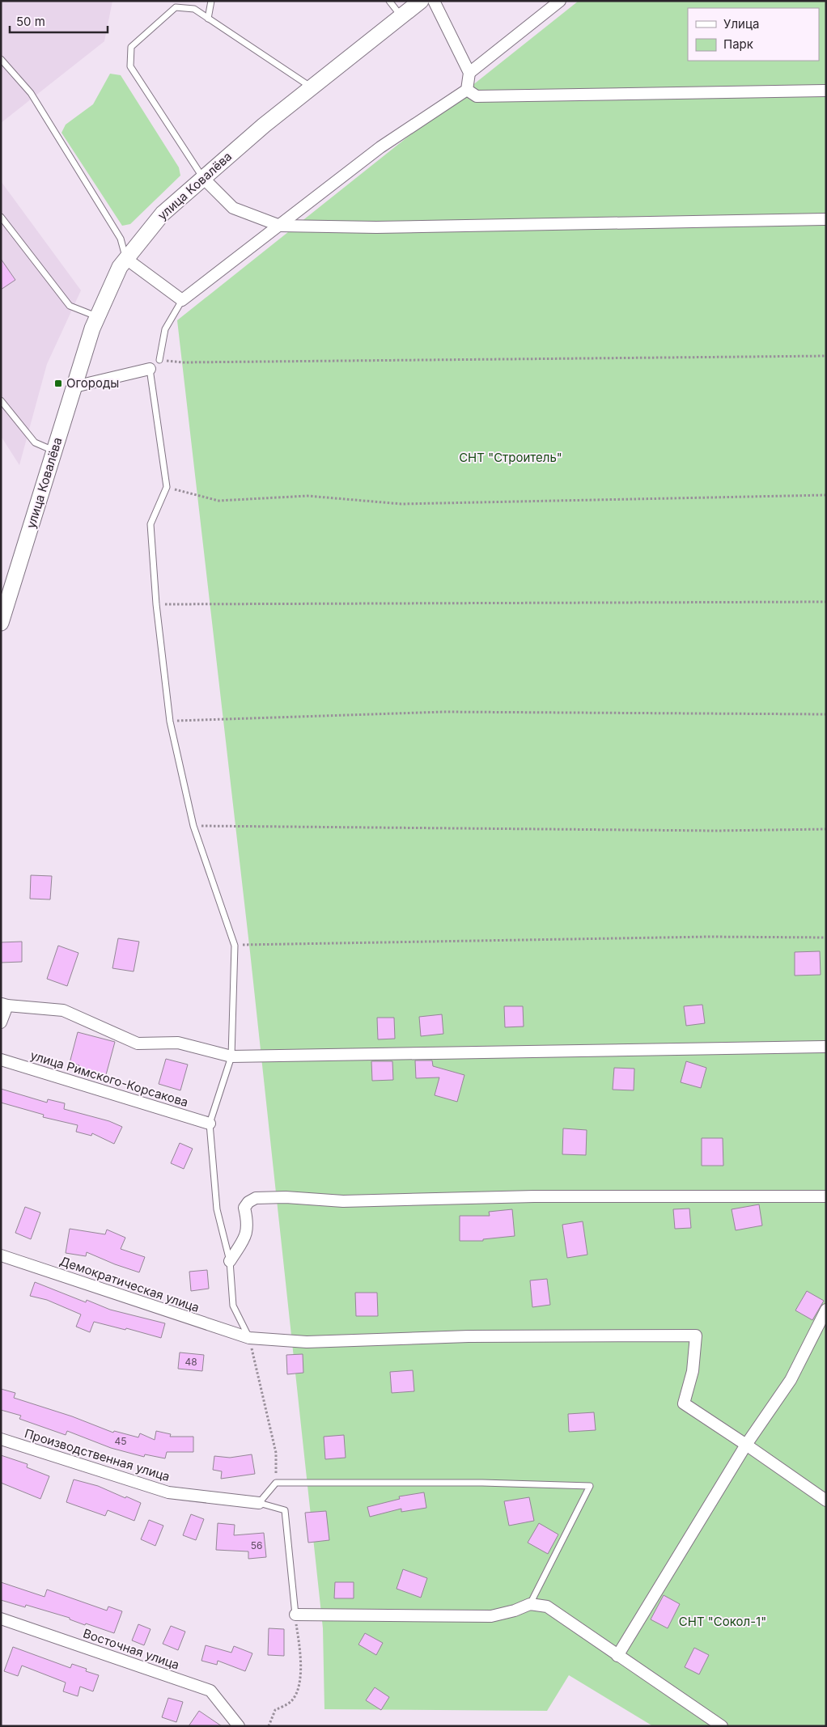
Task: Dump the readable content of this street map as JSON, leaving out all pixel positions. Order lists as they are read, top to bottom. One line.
{"streets":{"street":["улица Ковалёва","улица Римского-Корсакова","Демократическая улица","Производственная улица","Восточная улица"]},"parks":["СНТ \"Строитель\"","СНТ \"Сокол-1\""],"places":{"transit":["Огороды"]},"house_numbers":["48","45","56"],"legend":["Улица","Парк"],"scale_bar":"50 m"}
